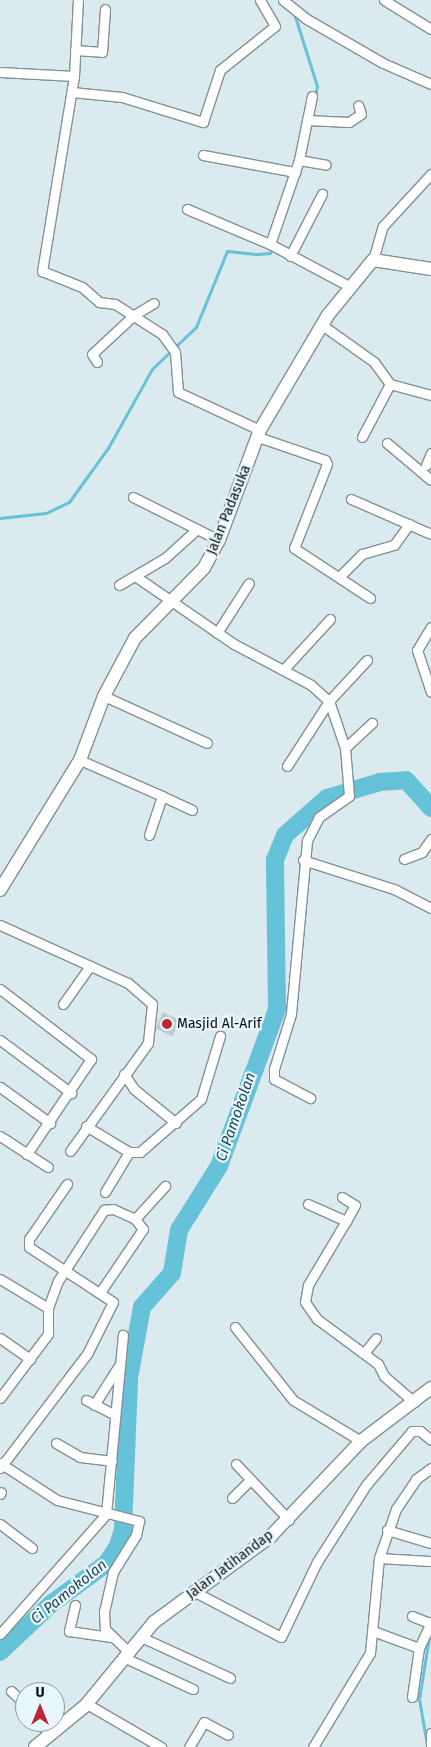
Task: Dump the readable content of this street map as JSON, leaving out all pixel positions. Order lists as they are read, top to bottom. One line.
{"streets":{"street":["Jalan Padasuka","Jalan Jatihandap"]},"water":["Ci Pamokolan"],"places":["Masjid Al-Arif"],"north":"top"}
